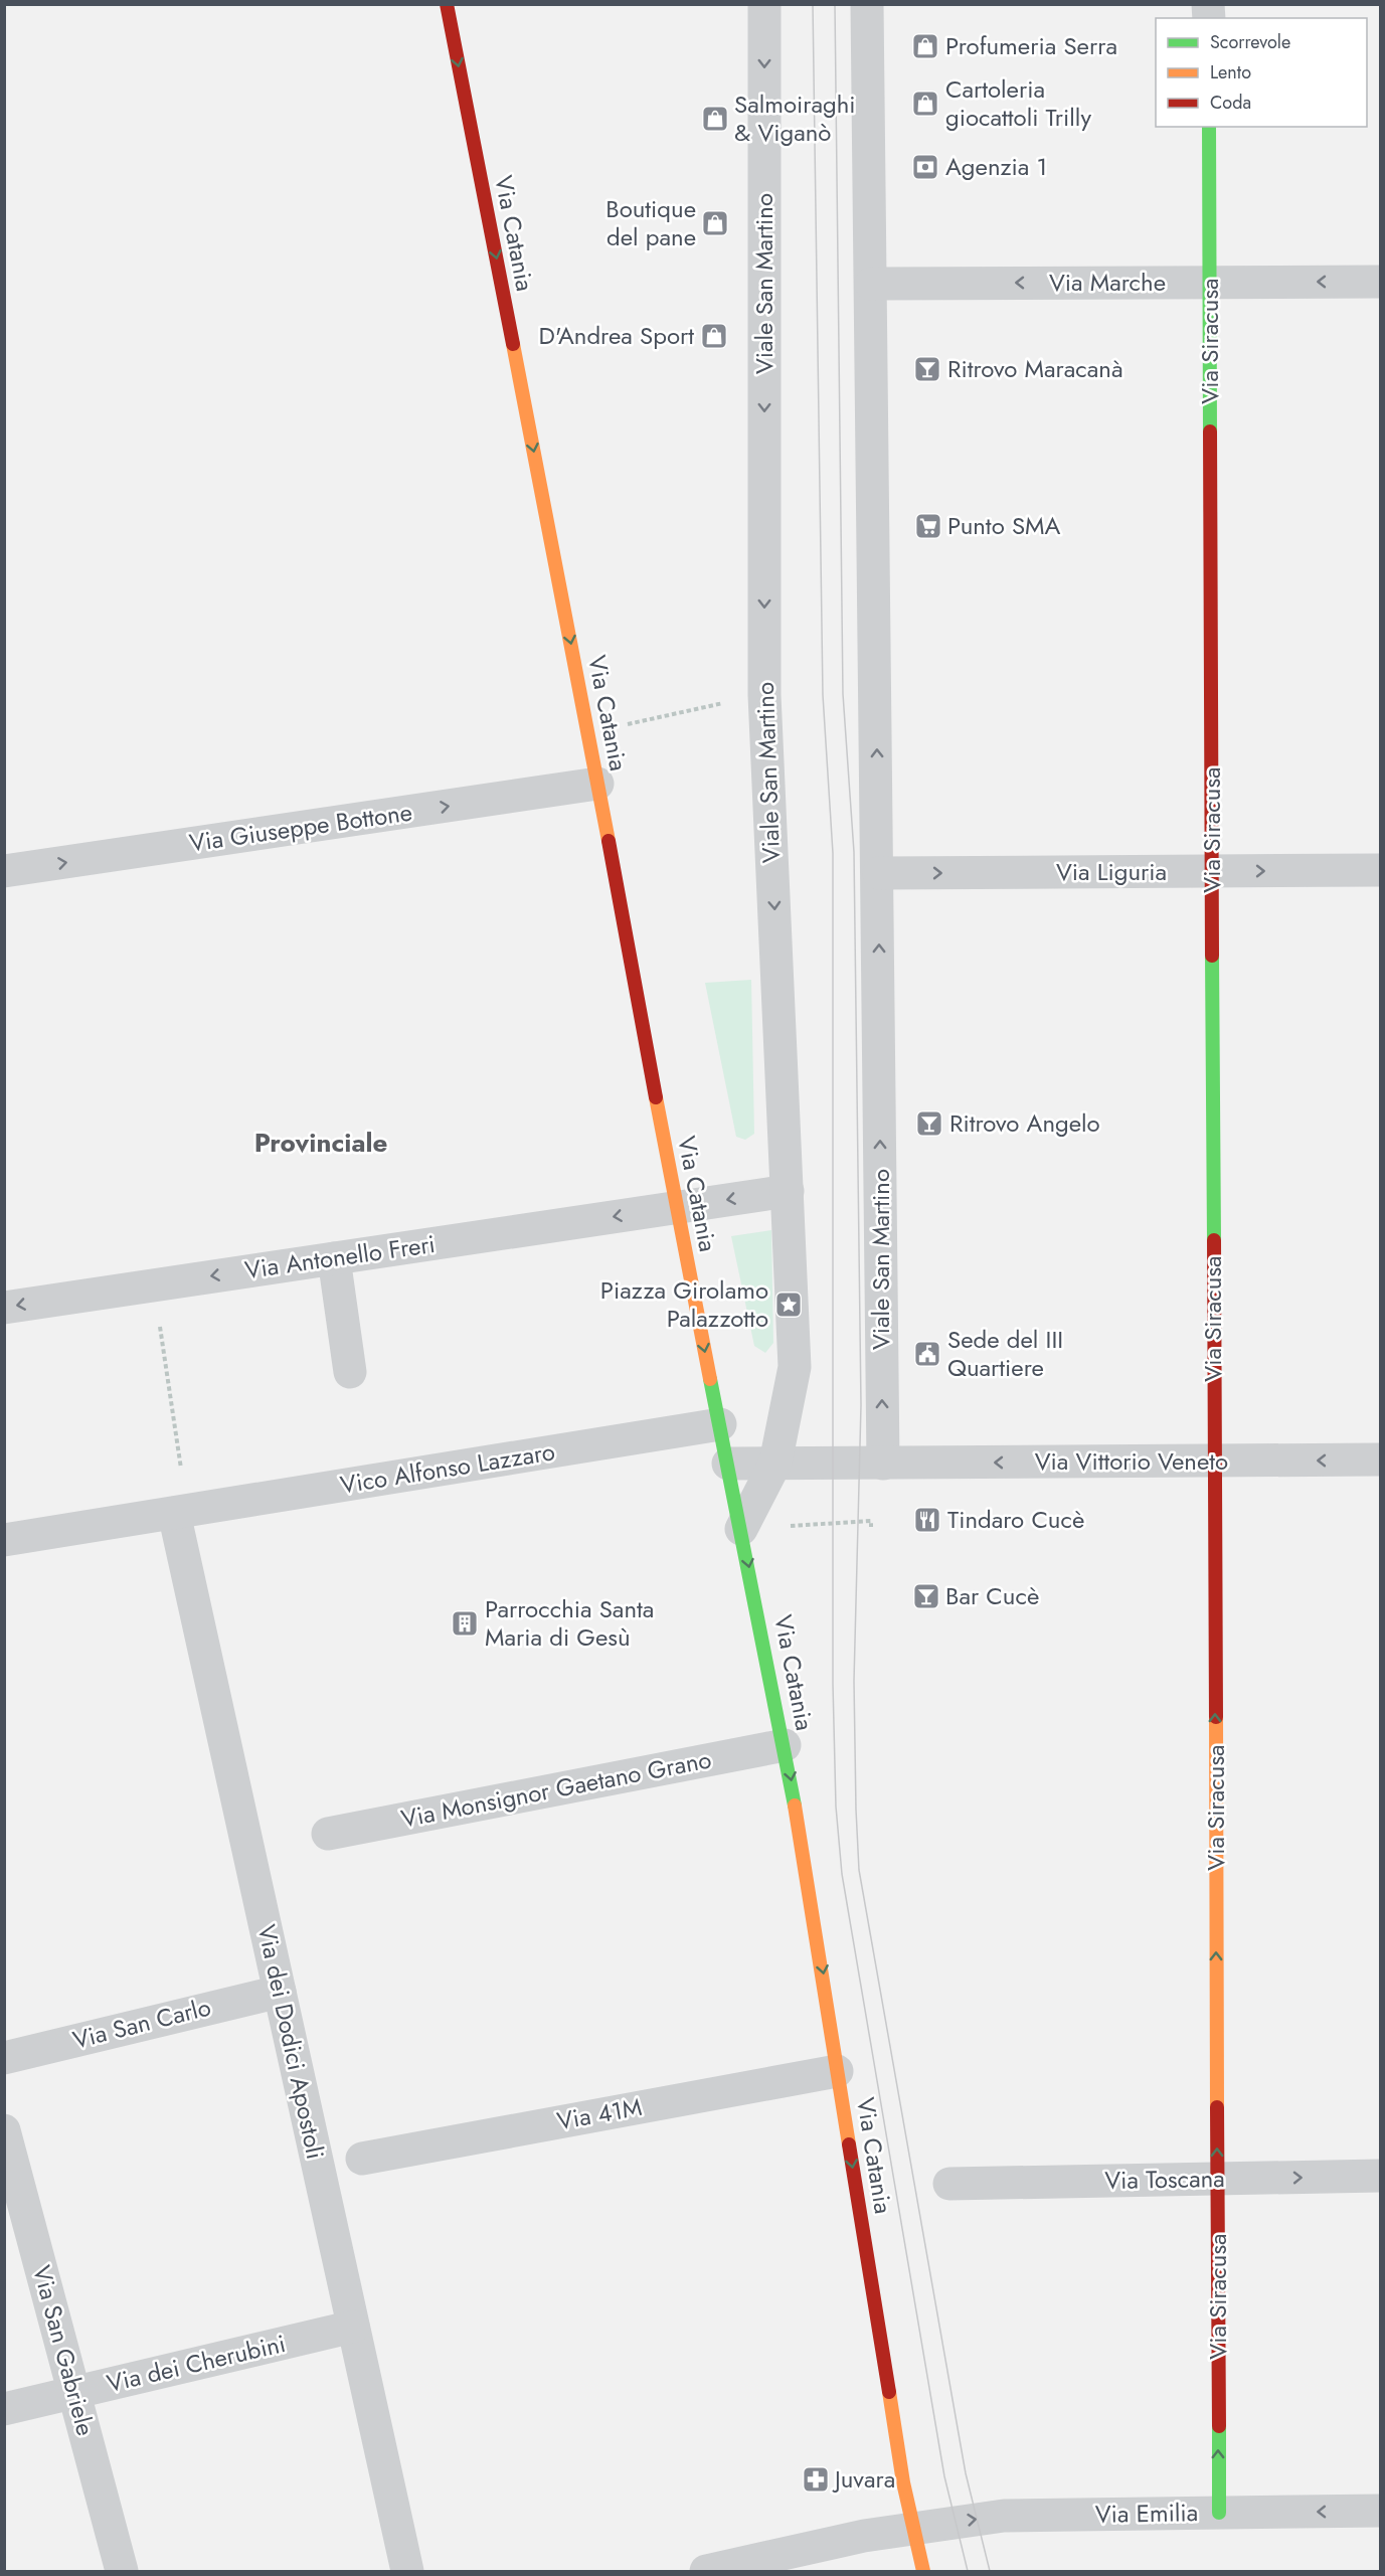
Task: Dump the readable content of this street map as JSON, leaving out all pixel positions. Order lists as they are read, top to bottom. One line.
{"streets":{"main road":["Via Catania","Via Siracusa"],"street":["Via Marche","Viale San Martino","Via Giuseppe Bottone","Via Liguria","Via Antonello Freri","Via Vittorio Veneto","Vico Alfonso Lazzaro","Via Monsignor Gaetano Grano","Via San Carlo","Via dei Dodici Apostoli","Via 41M","Via Toscana","Via San Gabriele","Via dei Cherubini","Via Emilia"]},"crossings":[["Via Catania","Viale San Martino"],["Via Catania","Via Giuseppe Bottone"],["Via Catania","Via Antonello Freri"],["Via Catania","Via Vittorio Veneto"],["Via Catania","Vico Alfonso Lazzaro"],["Via Catania","Via Monsignor Gaetano Grano"],["Via Catania","Via 41M"],["Via Catania","Via Emilia"],["Via Marche","Viale San Martino"],["Via Marche","Via Siracusa"],["Viale San Martino","Via Liguria"],["Viale San Martino","Via Antonello Freri"],["Viale San Martino","Via Vittorio Veneto"],["Via Siracusa","Via Liguria"],["Via Siracusa","Via Vittorio Veneto"],["Via Siracusa","Via Toscana"],["Via Siracusa","Via Emilia"],["Vico Alfonso Lazzaro","Via dei Dodici Apostoli"],["Via San Carlo","Via dei Dodici Apostoli"],["Via dei Dodici Apostoli","Via dei Cherubini"],["Via San Gabriele","Via dei Cherubini"]],"one_way":["Via Catania","Via Marche","Via Siracusa","Via Giuseppe Bottone","Via Liguria","Via Antonello Freri","Via Vittorio Veneto","Via Toscana"],"districts":["Provinciale"],"places":{"shop":["Profumeria Serra","Cartoleria giocattoli Trilly","Salmoiraghi & Viganò","Boutique del pane","D'Andrea Sport"],"bank":["Agenzia 1"],"bar":["Ritrovo Maracanà","Ritrovo Angelo","Bar Cucè"],"supermarket":["Punto SMA"],"place":["Piazza Girolamo Palazzotto"],"public building":["Sede del III Quartiere"],"restaurant":["Tindaro Cucè"],"building":["Parrocchia Santa Maria di Gesù"],"pharmacy":["Juvara"]},"legend":["Scorrevole","Lento","Coda"]}
